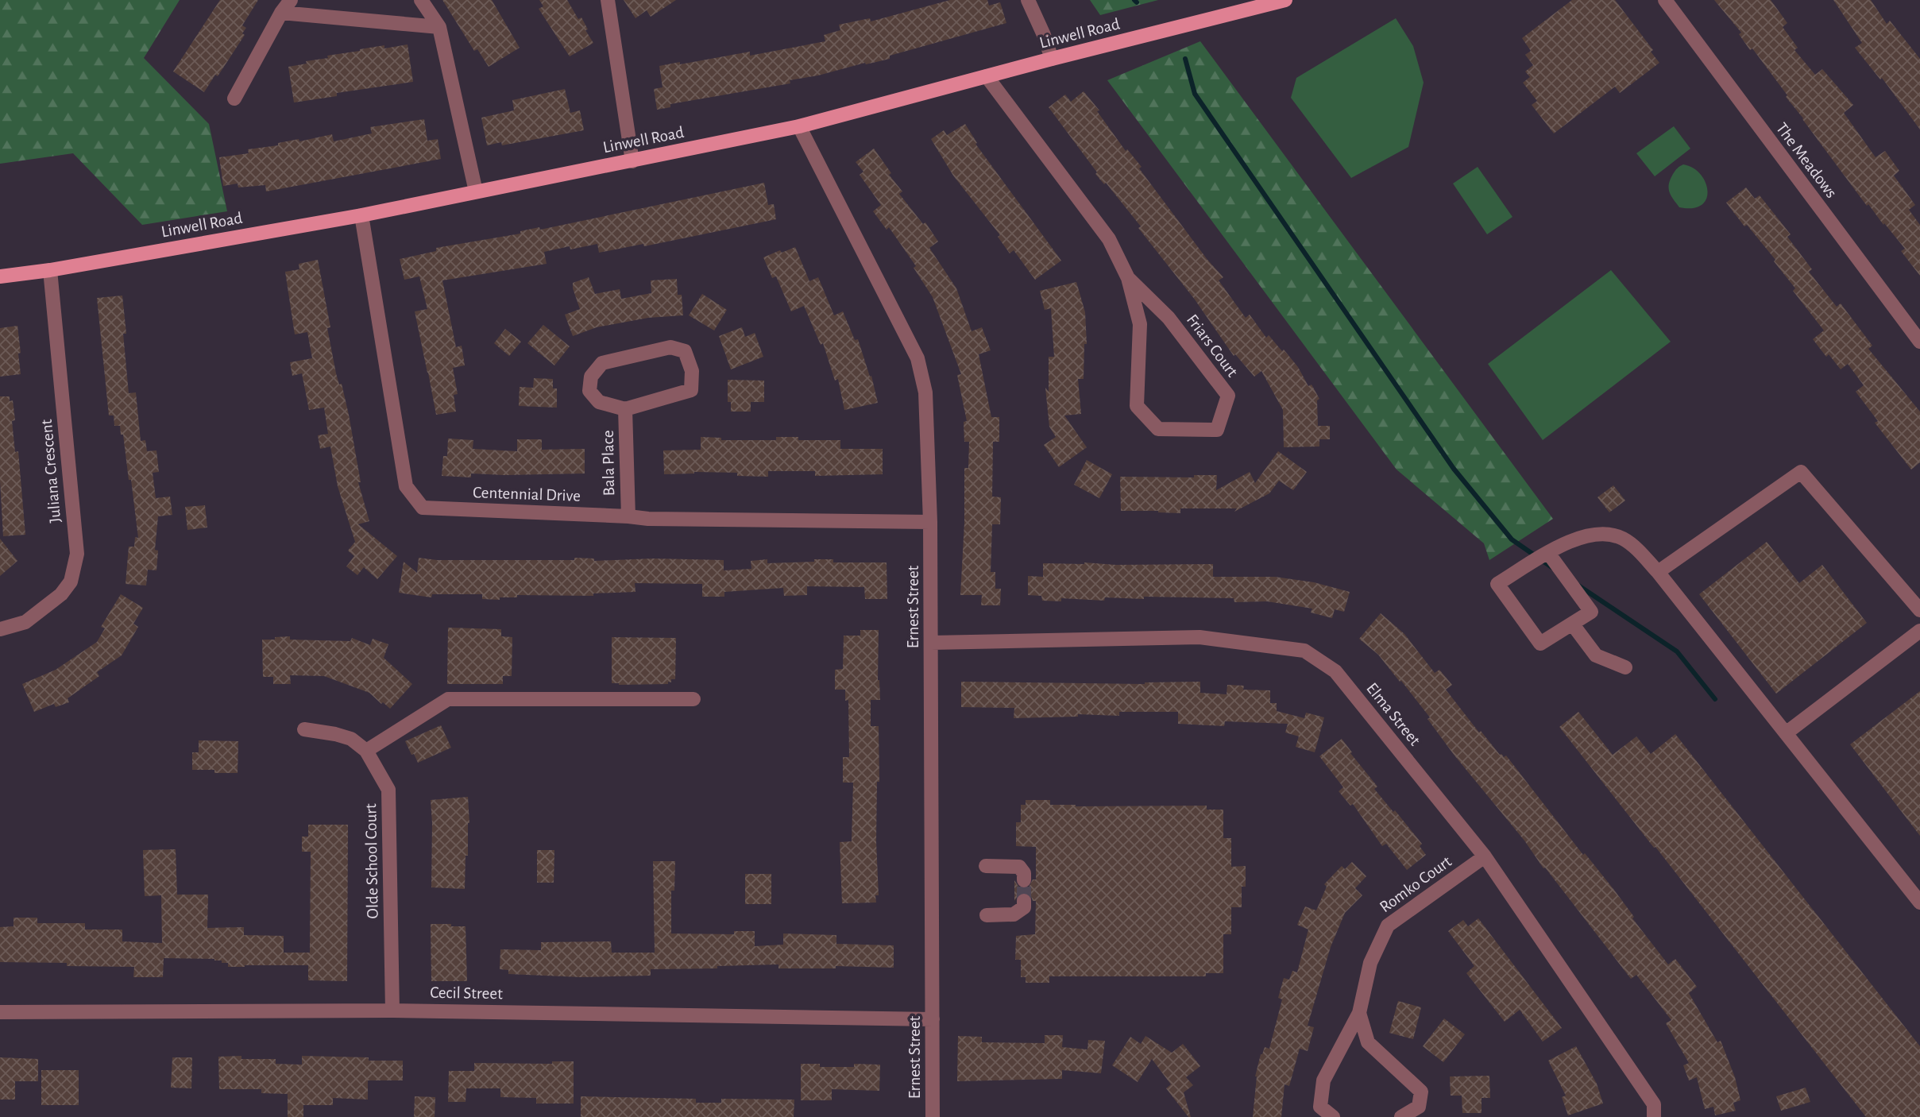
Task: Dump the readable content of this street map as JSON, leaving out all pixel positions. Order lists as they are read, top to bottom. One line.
{"streets":{"main road":["Linwell Road"],"street":["The Meadows","Friars Court","Bala Place","Juliana Crescent","Centennial Drive","Ernest Street","Elma Street","Olde School Court","Romko Court","Cecil Street"]},"crossings":[["Linwell Road","Friars Court"],["Linwell Road","Juliana Crescent"],["Linwell Road","Centennial Drive"],["Linwell Road","Ernest Street"],["Bala Place","Centennial Drive"],["Centennial Drive","Ernest Street"],["Ernest Street","Elma Street"],["Ernest Street","Cecil Street"],["Elma Street","Romko Court"],["Olde School Court","Cecil Street"]]}
